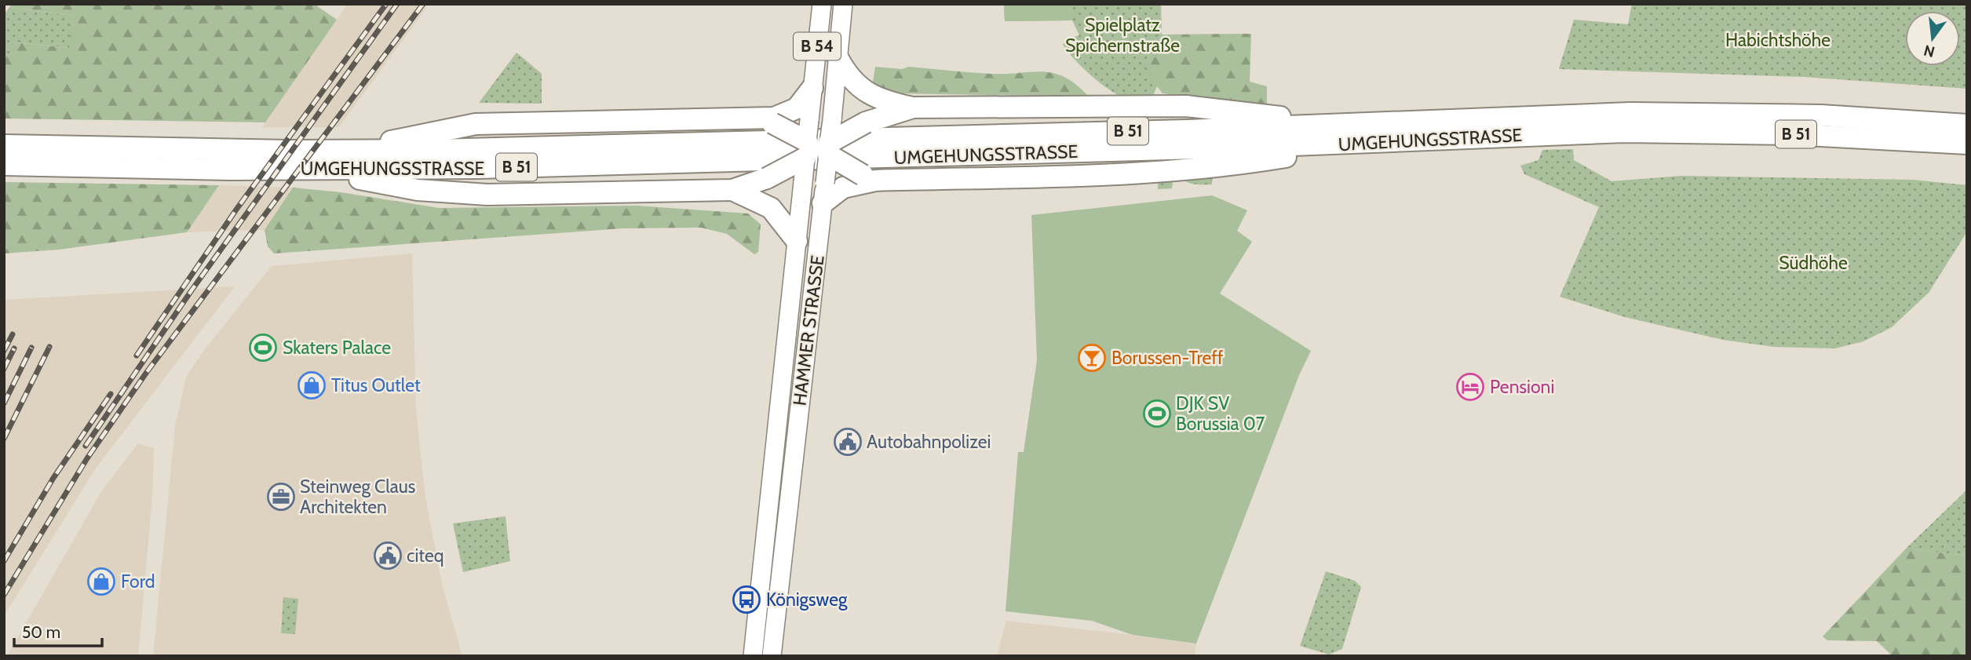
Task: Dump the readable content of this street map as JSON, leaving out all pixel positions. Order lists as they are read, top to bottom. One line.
{"streets":{"highway":["B 51","UMGEHUNGSSTRASSE"],"main road":["B 54","HAMMER STRASSE"]},"parks":["Spielplatz Spichernstraße","Habichtshöhe","Südhöhe"],"places":{"sports":["Skaters Palace","DJK SV Borussia 07"],"bar":["Borussen-Treff"],"shop":["Titus Outlet","Ford"],"hotel":["Pensioni"],"public building":["Autobahnpolizei","citeq"],"office":["Steinweg Claus Architekten"],"bus stop":["Königsweg"]},"scale_bar":"50 m","north":"bottom"}
